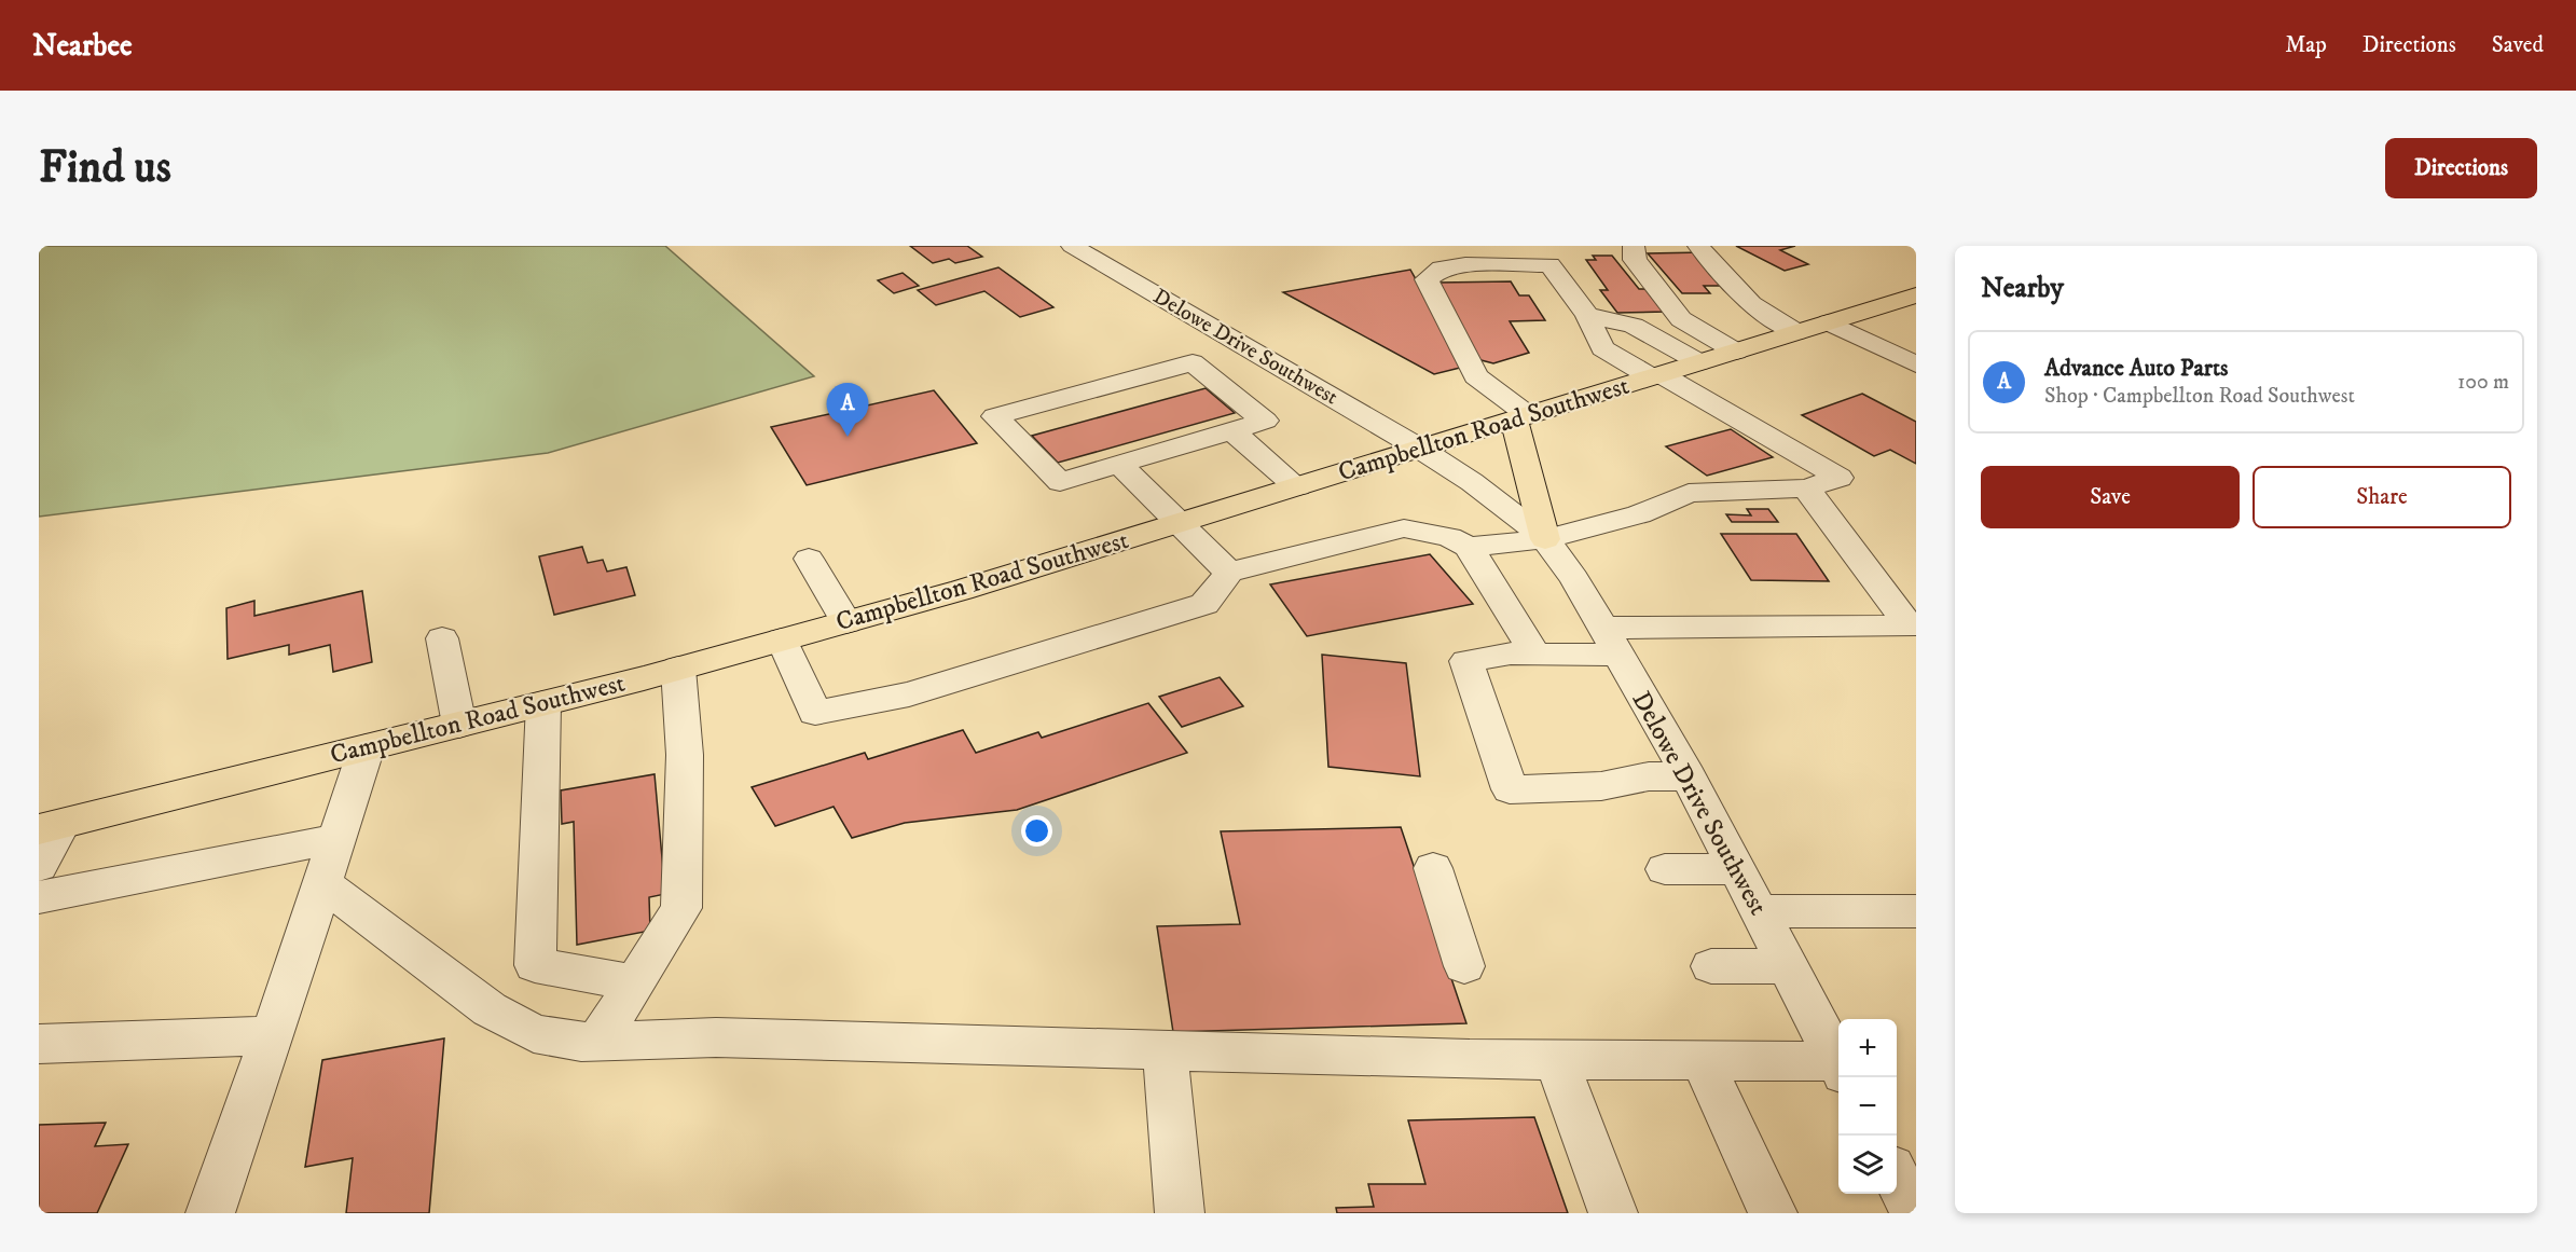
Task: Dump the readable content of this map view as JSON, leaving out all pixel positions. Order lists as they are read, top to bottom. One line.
{"streets":{"main road":["Campbellton Road Southwest"],"street":["Delowe Drive Southwest"]},"crossings":[["Delowe Drive Southwest","Campbellton Road Southwest"]],"page":{"header":"Nearbee","nav":["Map","Directions","Saved"],"buttons":["Directions",["Save","Share"]],"title":"Find us","heading":"Nearby","list":[{"mark":"A","name":"Advance Auto Parts","note":"Shop · Campbellton Road Southwest","value":"100 m"}],"pins":"A","map_buttons":["+","−"]}}
